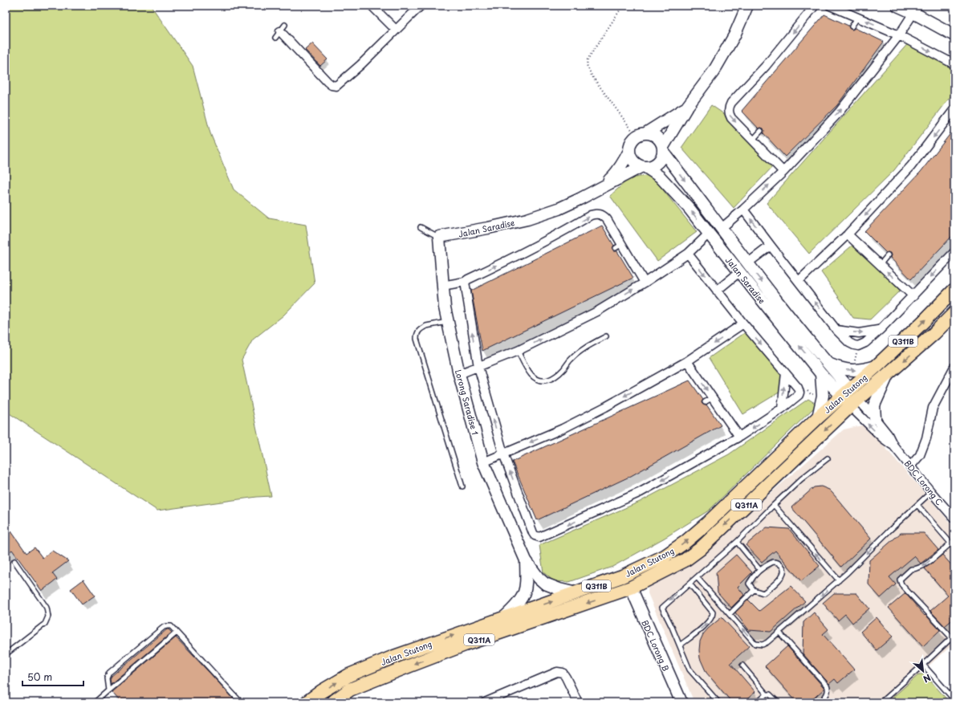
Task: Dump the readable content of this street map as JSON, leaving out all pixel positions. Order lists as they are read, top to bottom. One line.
{"streets":{"main road":["Q311B","Jalan Stutong","Q311A"],"street":["Jalan Saradise","Lorong Saradise 1","BDC Lorong C","BDC Lorong B"]},"crossings":[["Jalan Saradise","Jalan Stutong"],["Jalan Saradise","Lorong Saradise 1"],["Jalan Saradise","BDC Lorong C"],["Jalan Stutong","BDC Lorong C"],["Jalan Stutong","BDC Lorong B"]],"scale_bar":"50 m","north":"bottom right"}
